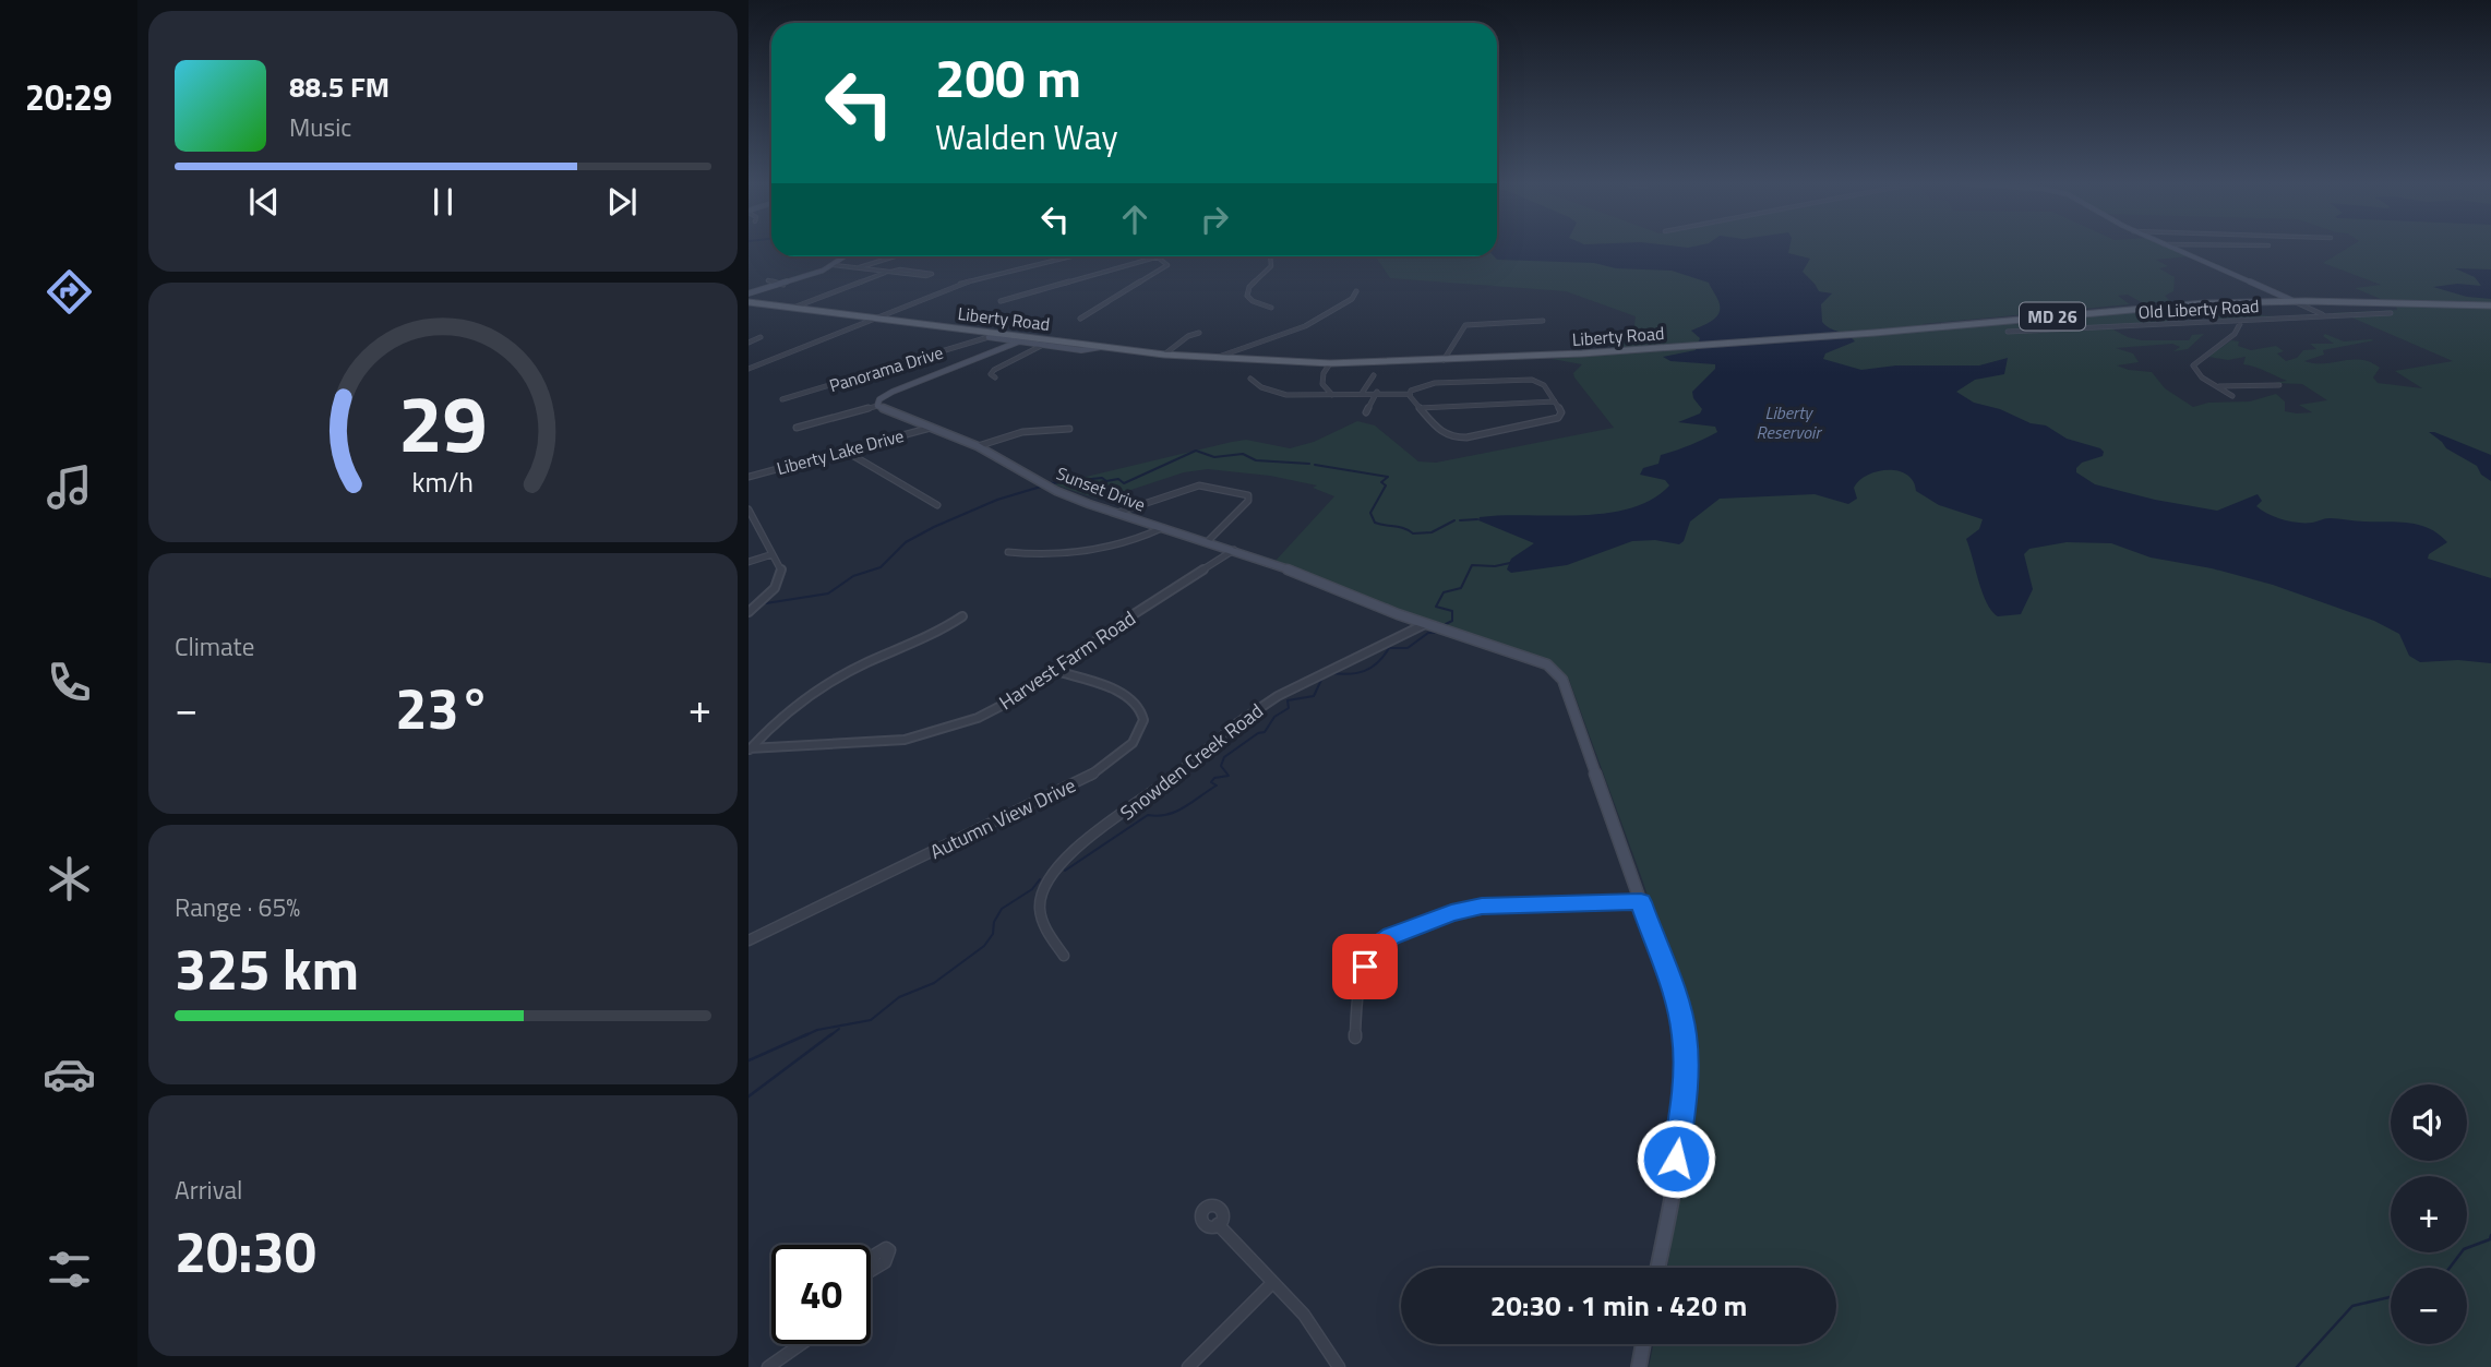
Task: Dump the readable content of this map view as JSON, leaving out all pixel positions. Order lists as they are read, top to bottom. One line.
{"streets":{"main road":["MD 26","Liberty Road"],"street":["Old Liberty Road","Panorama Drive","Liberty Lake Drive","Sunset Drive","Harvest Farm Road","Snowden Creek Road","Autumn View Drive"]},"crossings":[["Liberty Lake Drive","Sunset Drive"],["Sunset Drive","Harvest Farm Road"],["Sunset Drive","Snowden Creek Road"],["Harvest Farm Road","Autumn View Drive"]],"water":["Liberty Reservoir"],"page":{"tabs":"20:29","turn":["200 m","Walden Way"],"song":["88.5 FM","Music"],"tile":["Climate",["Range · 65%","325 km"],["Arrival","20:30"]],"heat":["−","23°","+"],"map_buttons":["+","−"],"limit":"40","trip":"20:30 · 1 min · 420 m","gauge":["29","km/h"]}}
